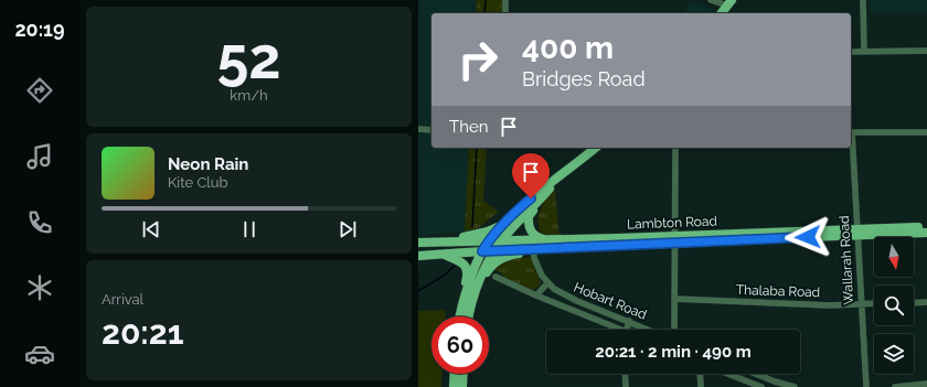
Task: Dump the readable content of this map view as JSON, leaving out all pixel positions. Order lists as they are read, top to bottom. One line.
{"streets":{"main road":["Lambton Road"],"street":["Wallarah Road","Thalaba Road","Hobart Road"]},"crossings":[["Lambton Road","Wallarah Road"],["Lambton Road","Hobart Road"],["Wallarah Road","Thalaba Road"]],"north":"bottom","page":{"tabs":"20:19","tile":[["52","km/h"],["Arrival","20:21"]],"turn":["400 m","Bridges Road"],"then":"Then","song":["Neon Rain","Kite Club"],"limit":"60","trip":"20:21 · 2 min · 490 m"}}
